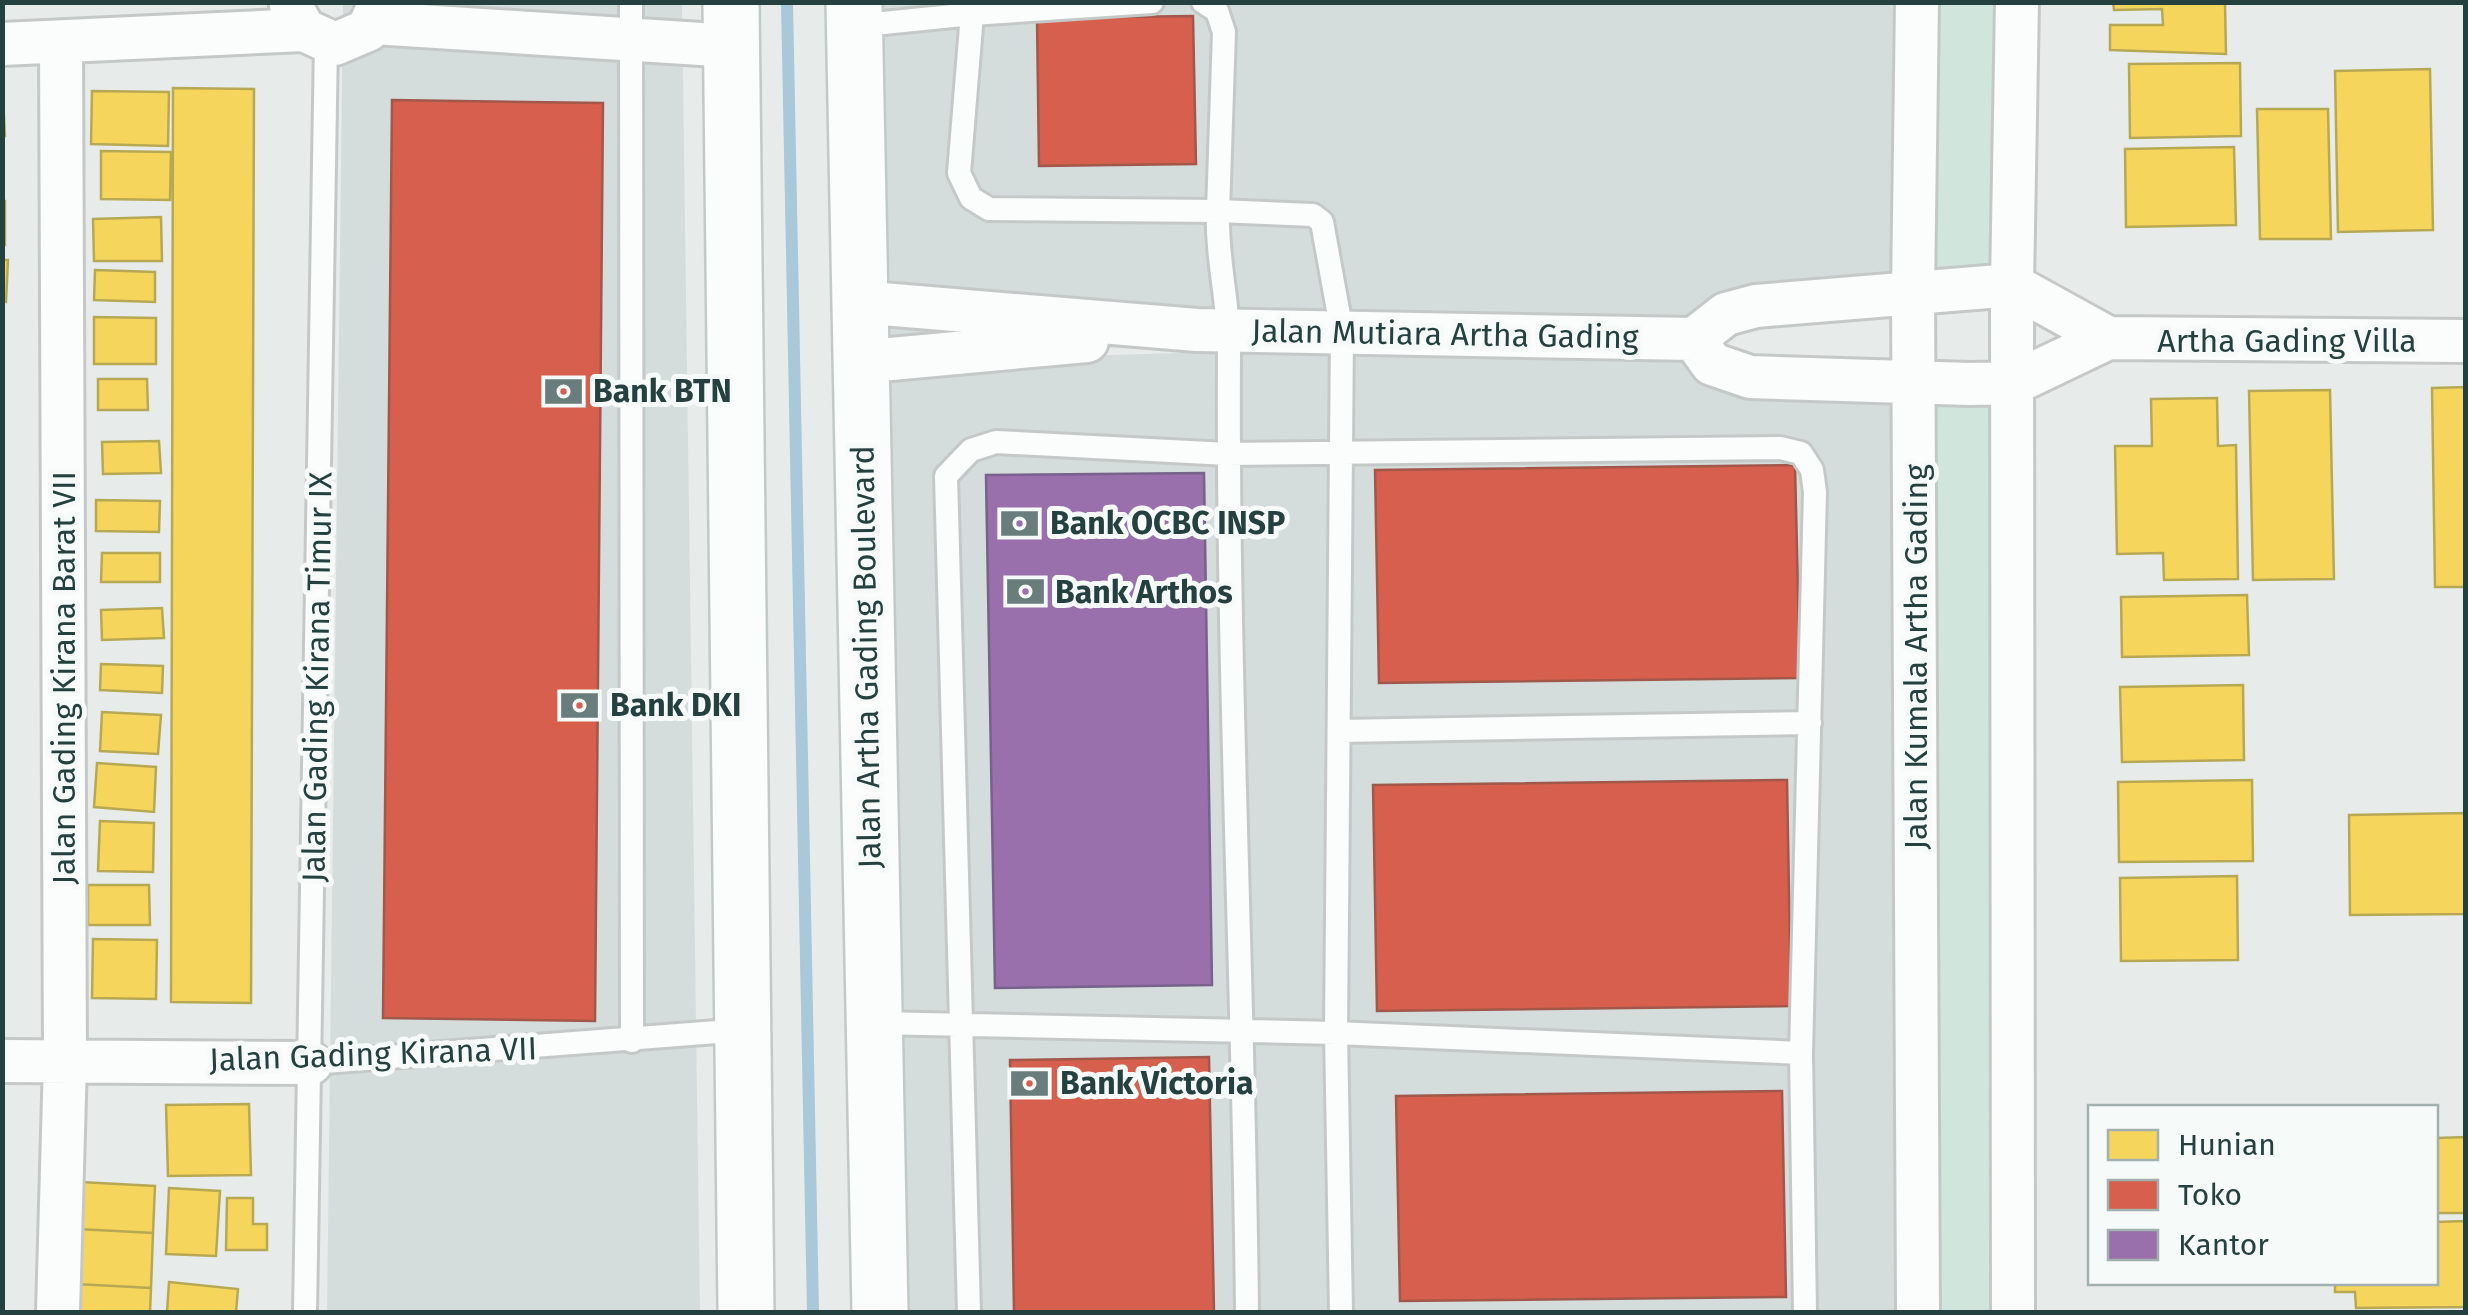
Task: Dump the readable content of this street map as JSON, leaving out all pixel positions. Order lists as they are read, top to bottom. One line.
{"streets":{"main road":["Jalan Artha Gading Boulevard"],"street":["Jalan Mutiara Artha Gading","Artha Gading Villa","Jalan Kumala Artha Gading","Jalan Gading Kirana Barat VII","Jalan Gading Kirana VII"],"lane":["Jalan Gading Kirana Timur IX"]},"crossings":[["Jalan Mutiara Artha Gading","Jalan Artha Gading Boulevard"],["Jalan Gading Kirana Timur IX","Jalan Gading Kirana VII"],["Jalan Gading Kirana Barat VII","Jalan Gading Kirana VII"]],"places":{"bank":["Bank BTN","Bank OCBC INSP","Bank Arthos","Bank DKI","Bank Victoria"]},"legend":["Hunian","Toko","Kantor"]}
